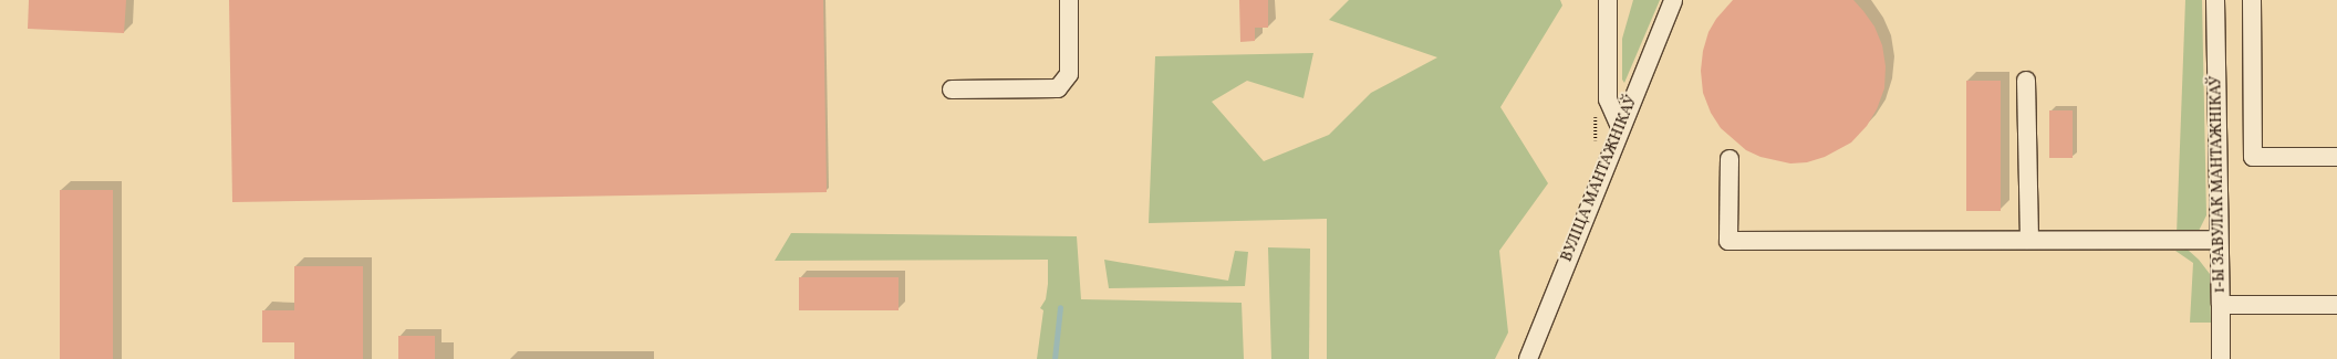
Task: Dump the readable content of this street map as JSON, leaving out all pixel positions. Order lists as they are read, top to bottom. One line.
{"streets":{"street":["ВУЛІЦА МАНТАЖНІКАЎ","1-Ы ЗАВУЛАК МАНТАЖНІКАЎ"]}}
